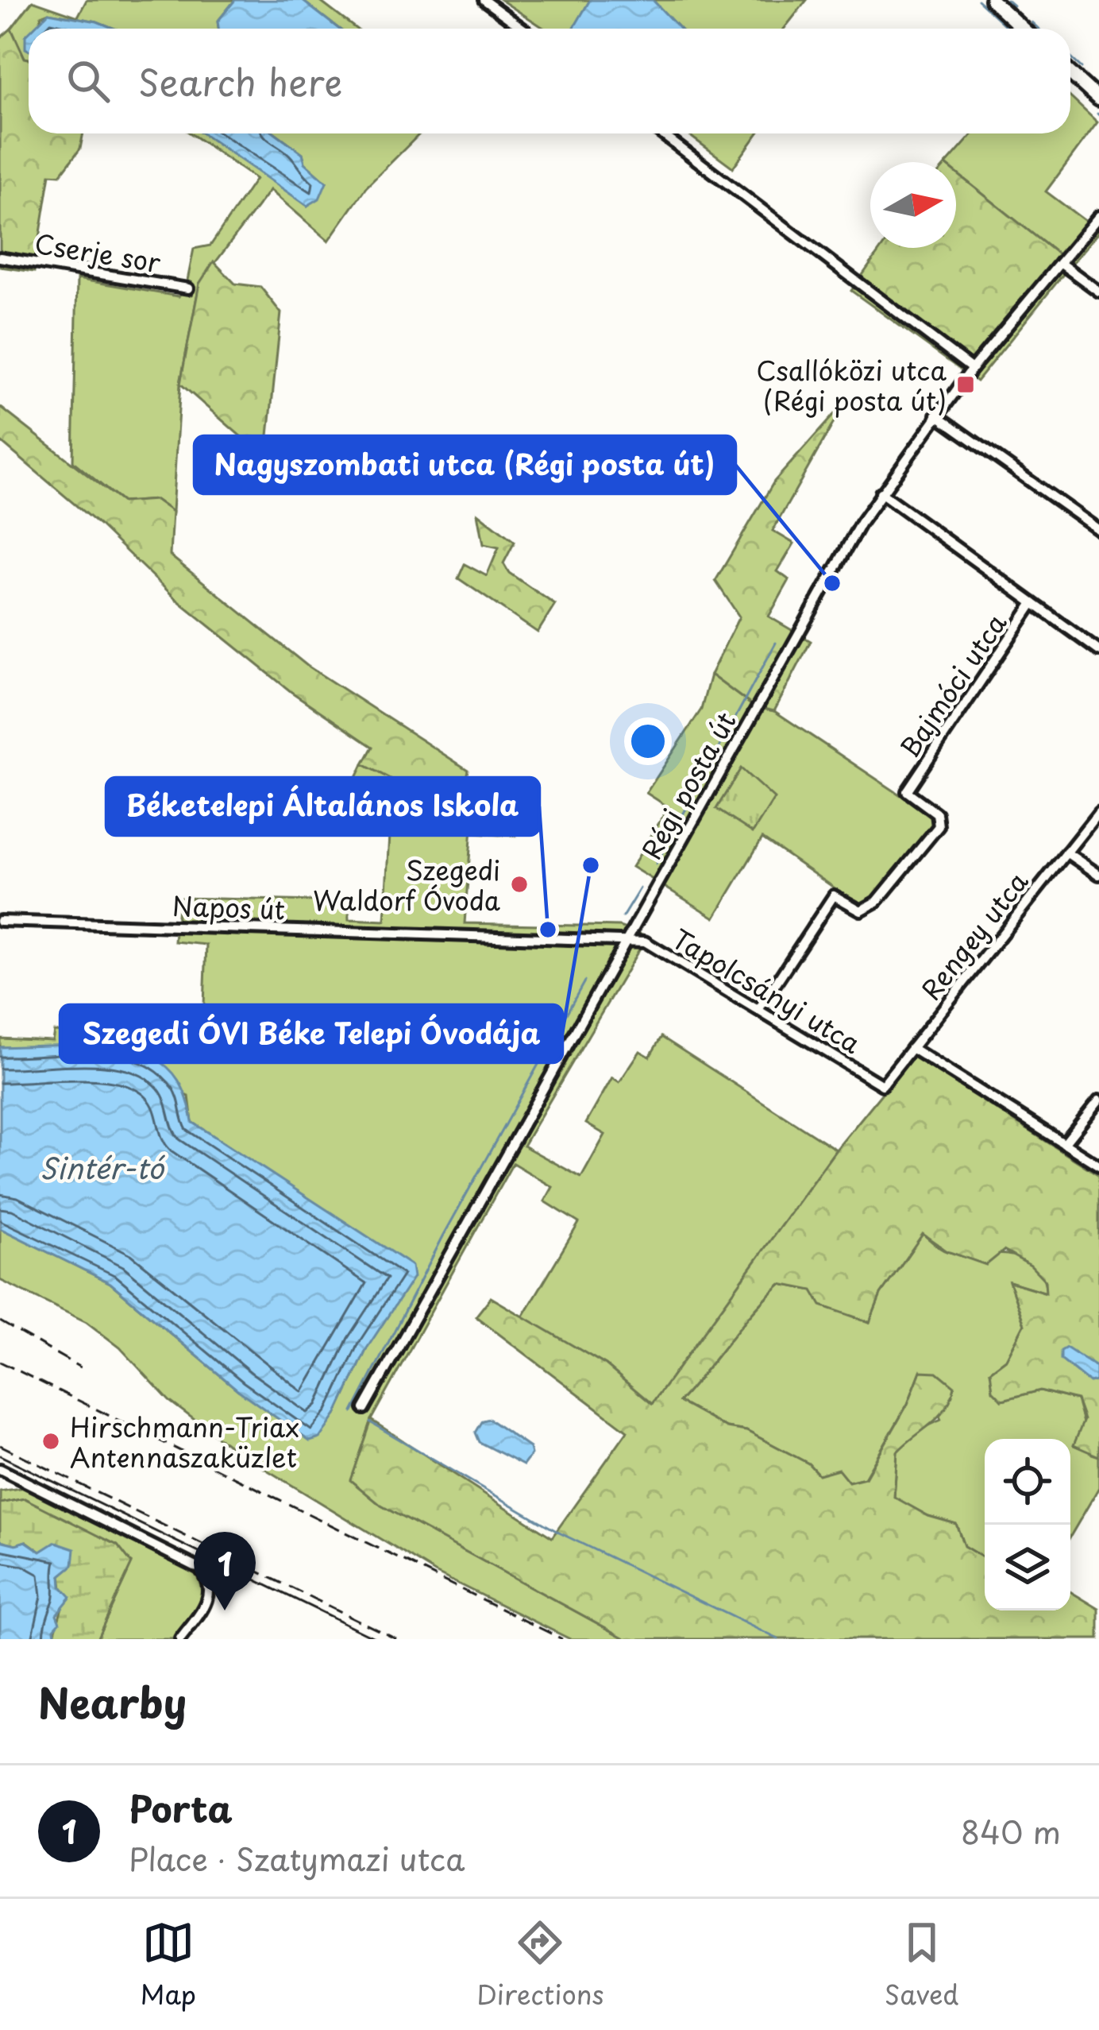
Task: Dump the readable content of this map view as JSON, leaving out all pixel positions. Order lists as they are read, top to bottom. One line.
{"streets":{"street":["Cserje sor","Bajmóci utca","Régi posta út","Napos út","Rengey utca","Tapolcsányi utca"]},"crossings":[["Bajmóci utca","Tapolcsányi utca"],["Régi posta út","Napos út"],["Régi posta út","Tapolcsányi utca"],["Napos út","Tapolcsányi utca"],["Rengey utca","Tapolcsányi utca"]],"water":["Sintér-tó"],"places":{"transit":["Csallóközi utca (Régi posta út)"],"other":["Nagyszombati utca (Régi posta út)","Szegedi ÓVI Béke Telepi Óvodája","Szegedi Waldorf Óvoda","Béketelepi Általános Iskola","Hirschmann-Triax Antennaszaküzlet"]},"north":"right","page":{"search":"Search here","pins":"1","heading":"Nearby","list":[{"mark":"1","name":"Porta","note":"Place · Szatymazi utca","value":"840 m"}],"nav":["Map","Directions","Saved"]}}
